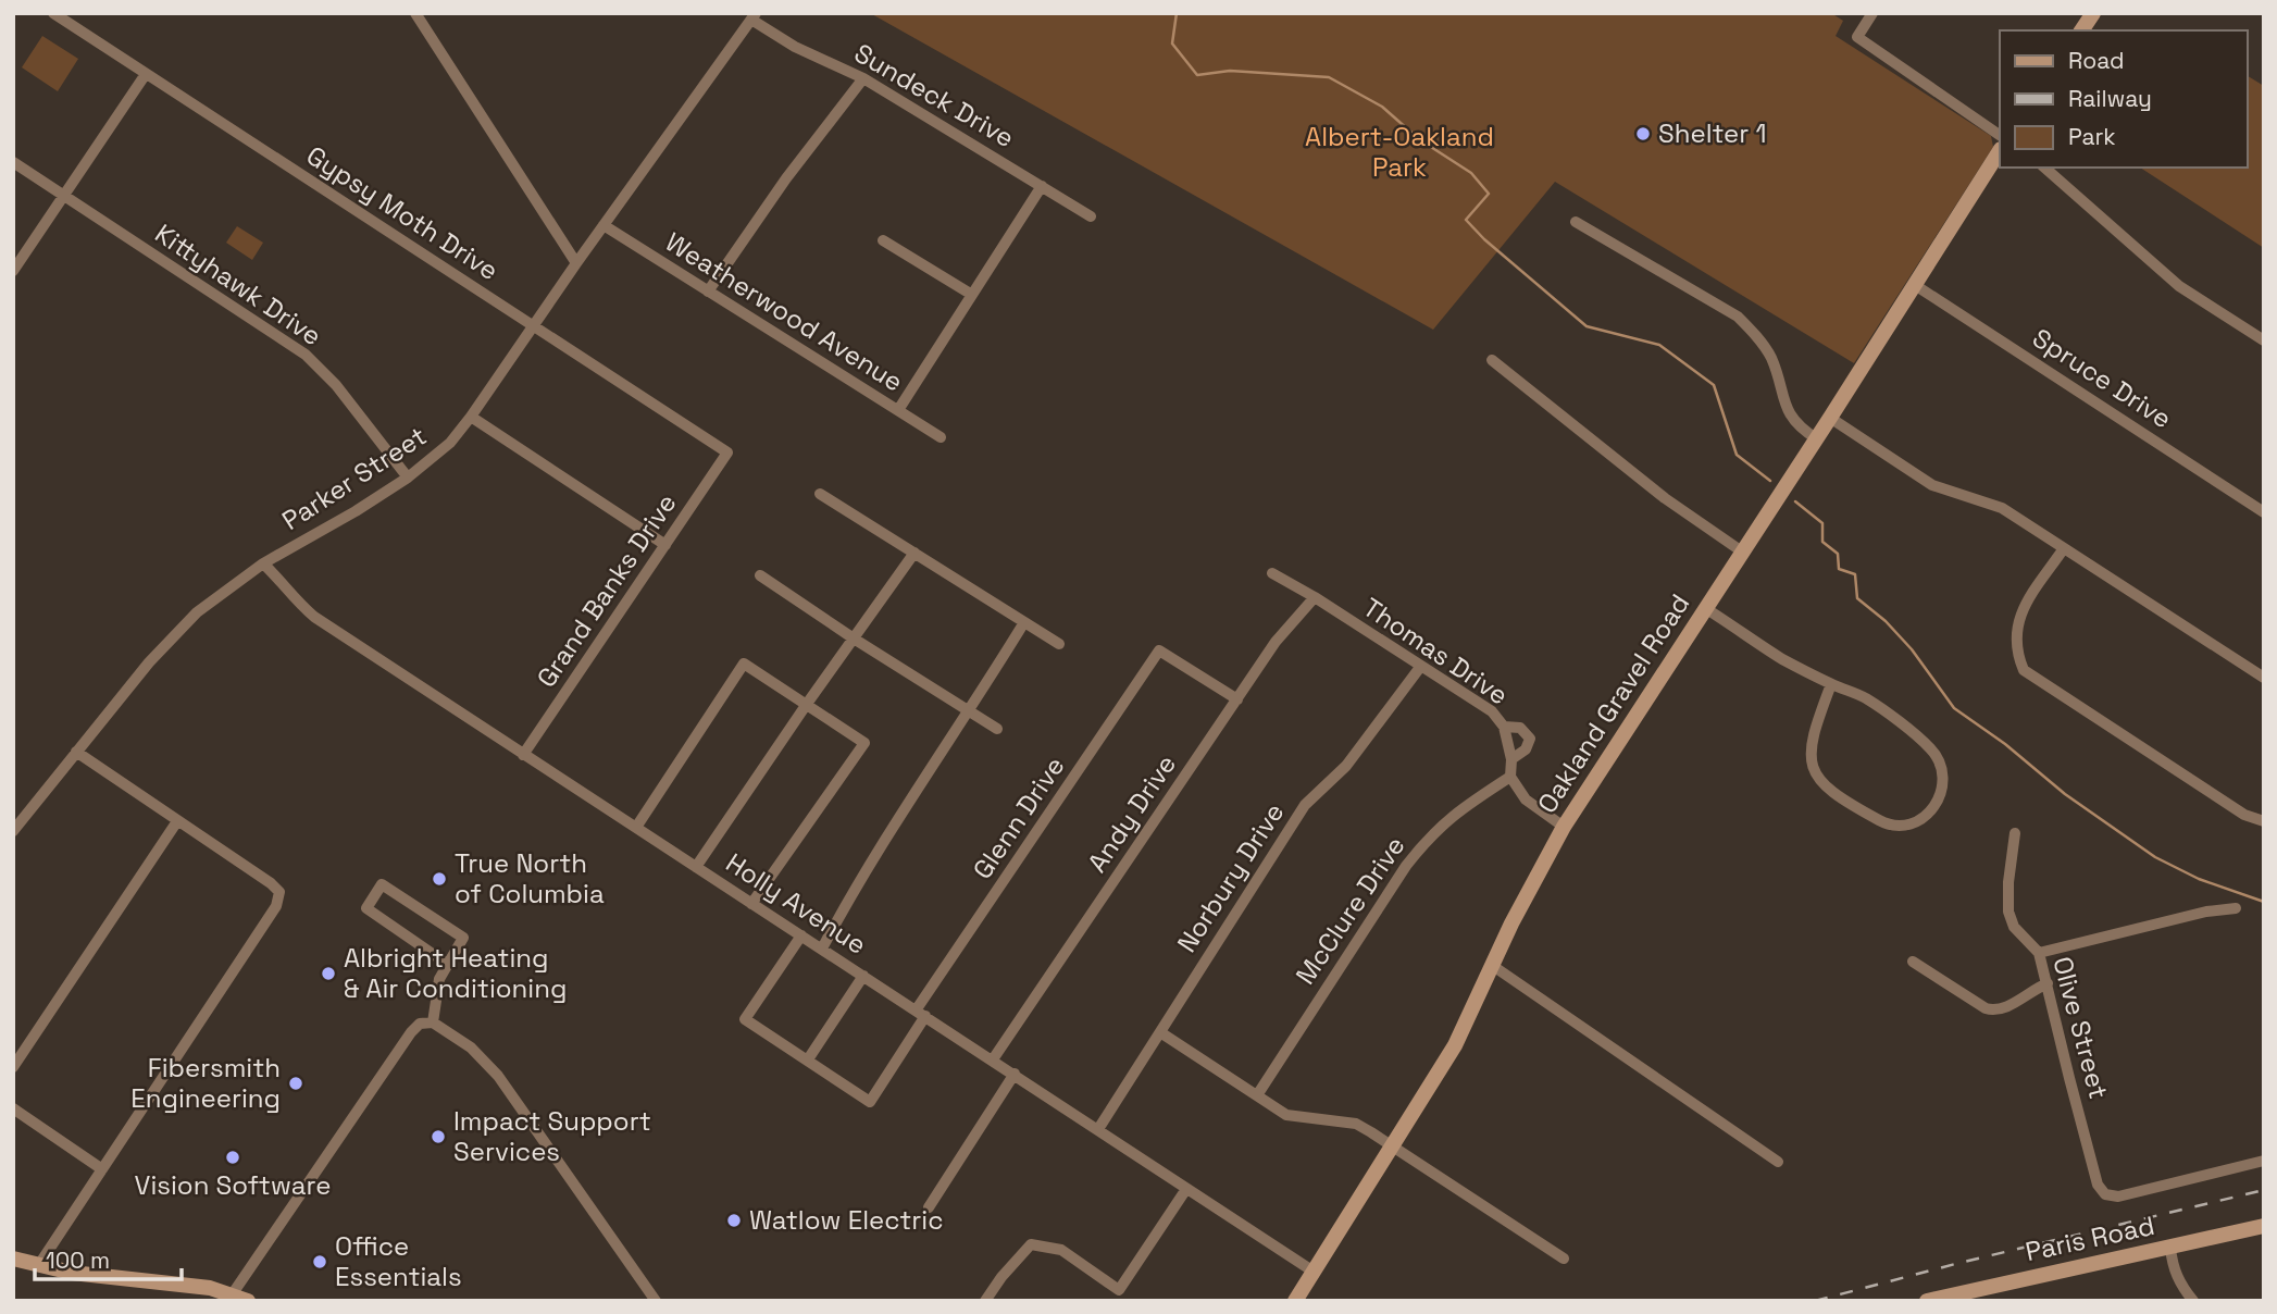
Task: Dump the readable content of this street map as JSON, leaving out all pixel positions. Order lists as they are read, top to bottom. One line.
{"streets":{"street":["Sundeck Drive","Gypsy Moth Drive","Kittyhawk Drive","Weatherwood Avenue","Spruce Drive","Parker Street","Grand Banks Drive","Thomas Drive","Oakland Gravel Road","Andy Drive","Glenn Drive","Norbury Drive","Holly Avenue","McClure Drive","Olive Street","Paris Road"]},"crossings":[["Sundeck Drive","Parker Street"],["Gypsy Moth Drive","Parker Street"],["Gypsy Moth Drive","Grand Banks Drive"],["Kittyhawk Drive","Parker Street"],["Weatherwood Avenue","Parker Street"],["Spruce Drive","Oakland Gravel Road"],["Parker Street","Holly Avenue"],["Grand Banks Drive","Holly Avenue"],["Thomas Drive","Andy Drive"],["Thomas Drive","Norbury Drive"],["Thomas Drive","McClure Drive"],["Oakland Gravel Road","Holly Avenue"],["Andy Drive","Glenn Drive"],["Andy Drive","Holly Avenue"],["Glenn Drive","Holly Avenue"],["Norbury Drive","Holly Avenue"]],"parks":["Albert-Oakland Park"],"places":["Shelter 1","True North of Columbia","Albright Heating & Air Conditioning","Fibersmith Engineering","Impact Support Services","Vision Software","Watlow Electric","Office Essentials"],"legend":["Road","Railway","Park"],"scale_bar":"100 m"}
